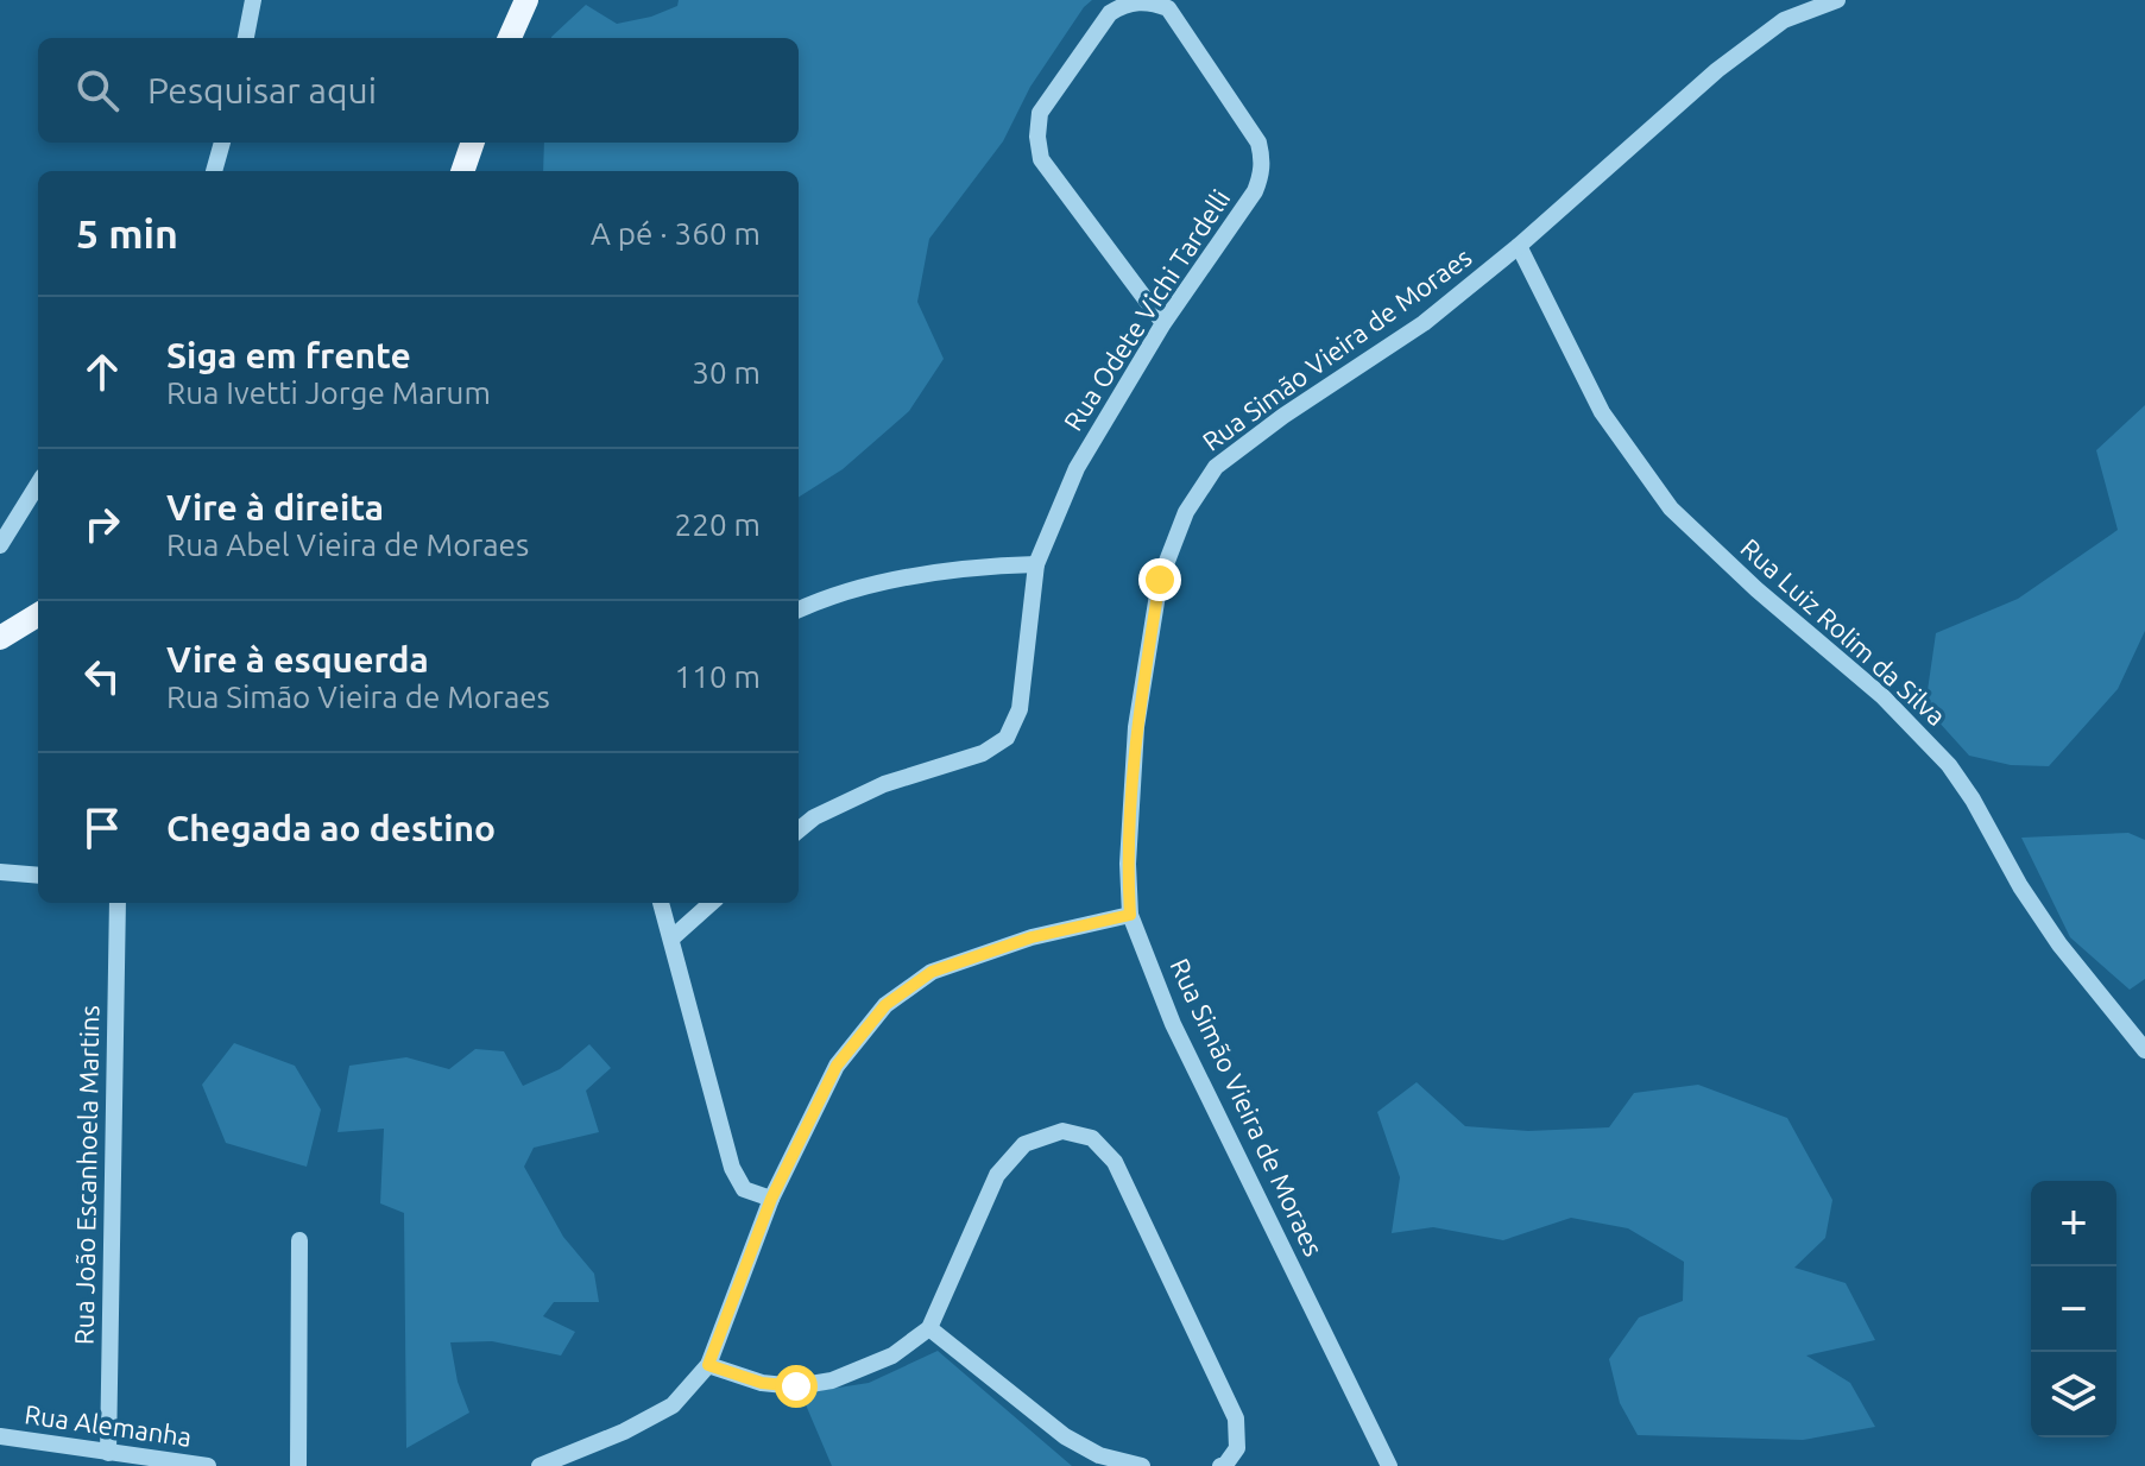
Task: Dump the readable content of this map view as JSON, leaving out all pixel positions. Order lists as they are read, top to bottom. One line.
{"streets":{"street":["Rua Odete Vichi Tardelli","Rua Simão Vieira de Moraes","Rua Luiz Rolim da Silva","Rua João Escanhoela Martins","Rua Alemanha"]},"crossings":[["Rua Simão Vieira de Moraes","Rua Luiz Rolim da Silva"],["Rua João Escanhoela Martins","Rua Alemanha"]],"page":{"search":"Pesquisar aqui","heading":["5 min","A pé · 360 m"],"list":[["Siga em frente","Rua Ivetti Jorge Marum","30 m"],["Vire à direita","Rua Abel Vieira de Moraes","220 m"],["Vire à esquerda","Rua Simão Vieira de Moraes","110 m"],"Chegada ao destino"],"map_buttons":["+","−"]}}
